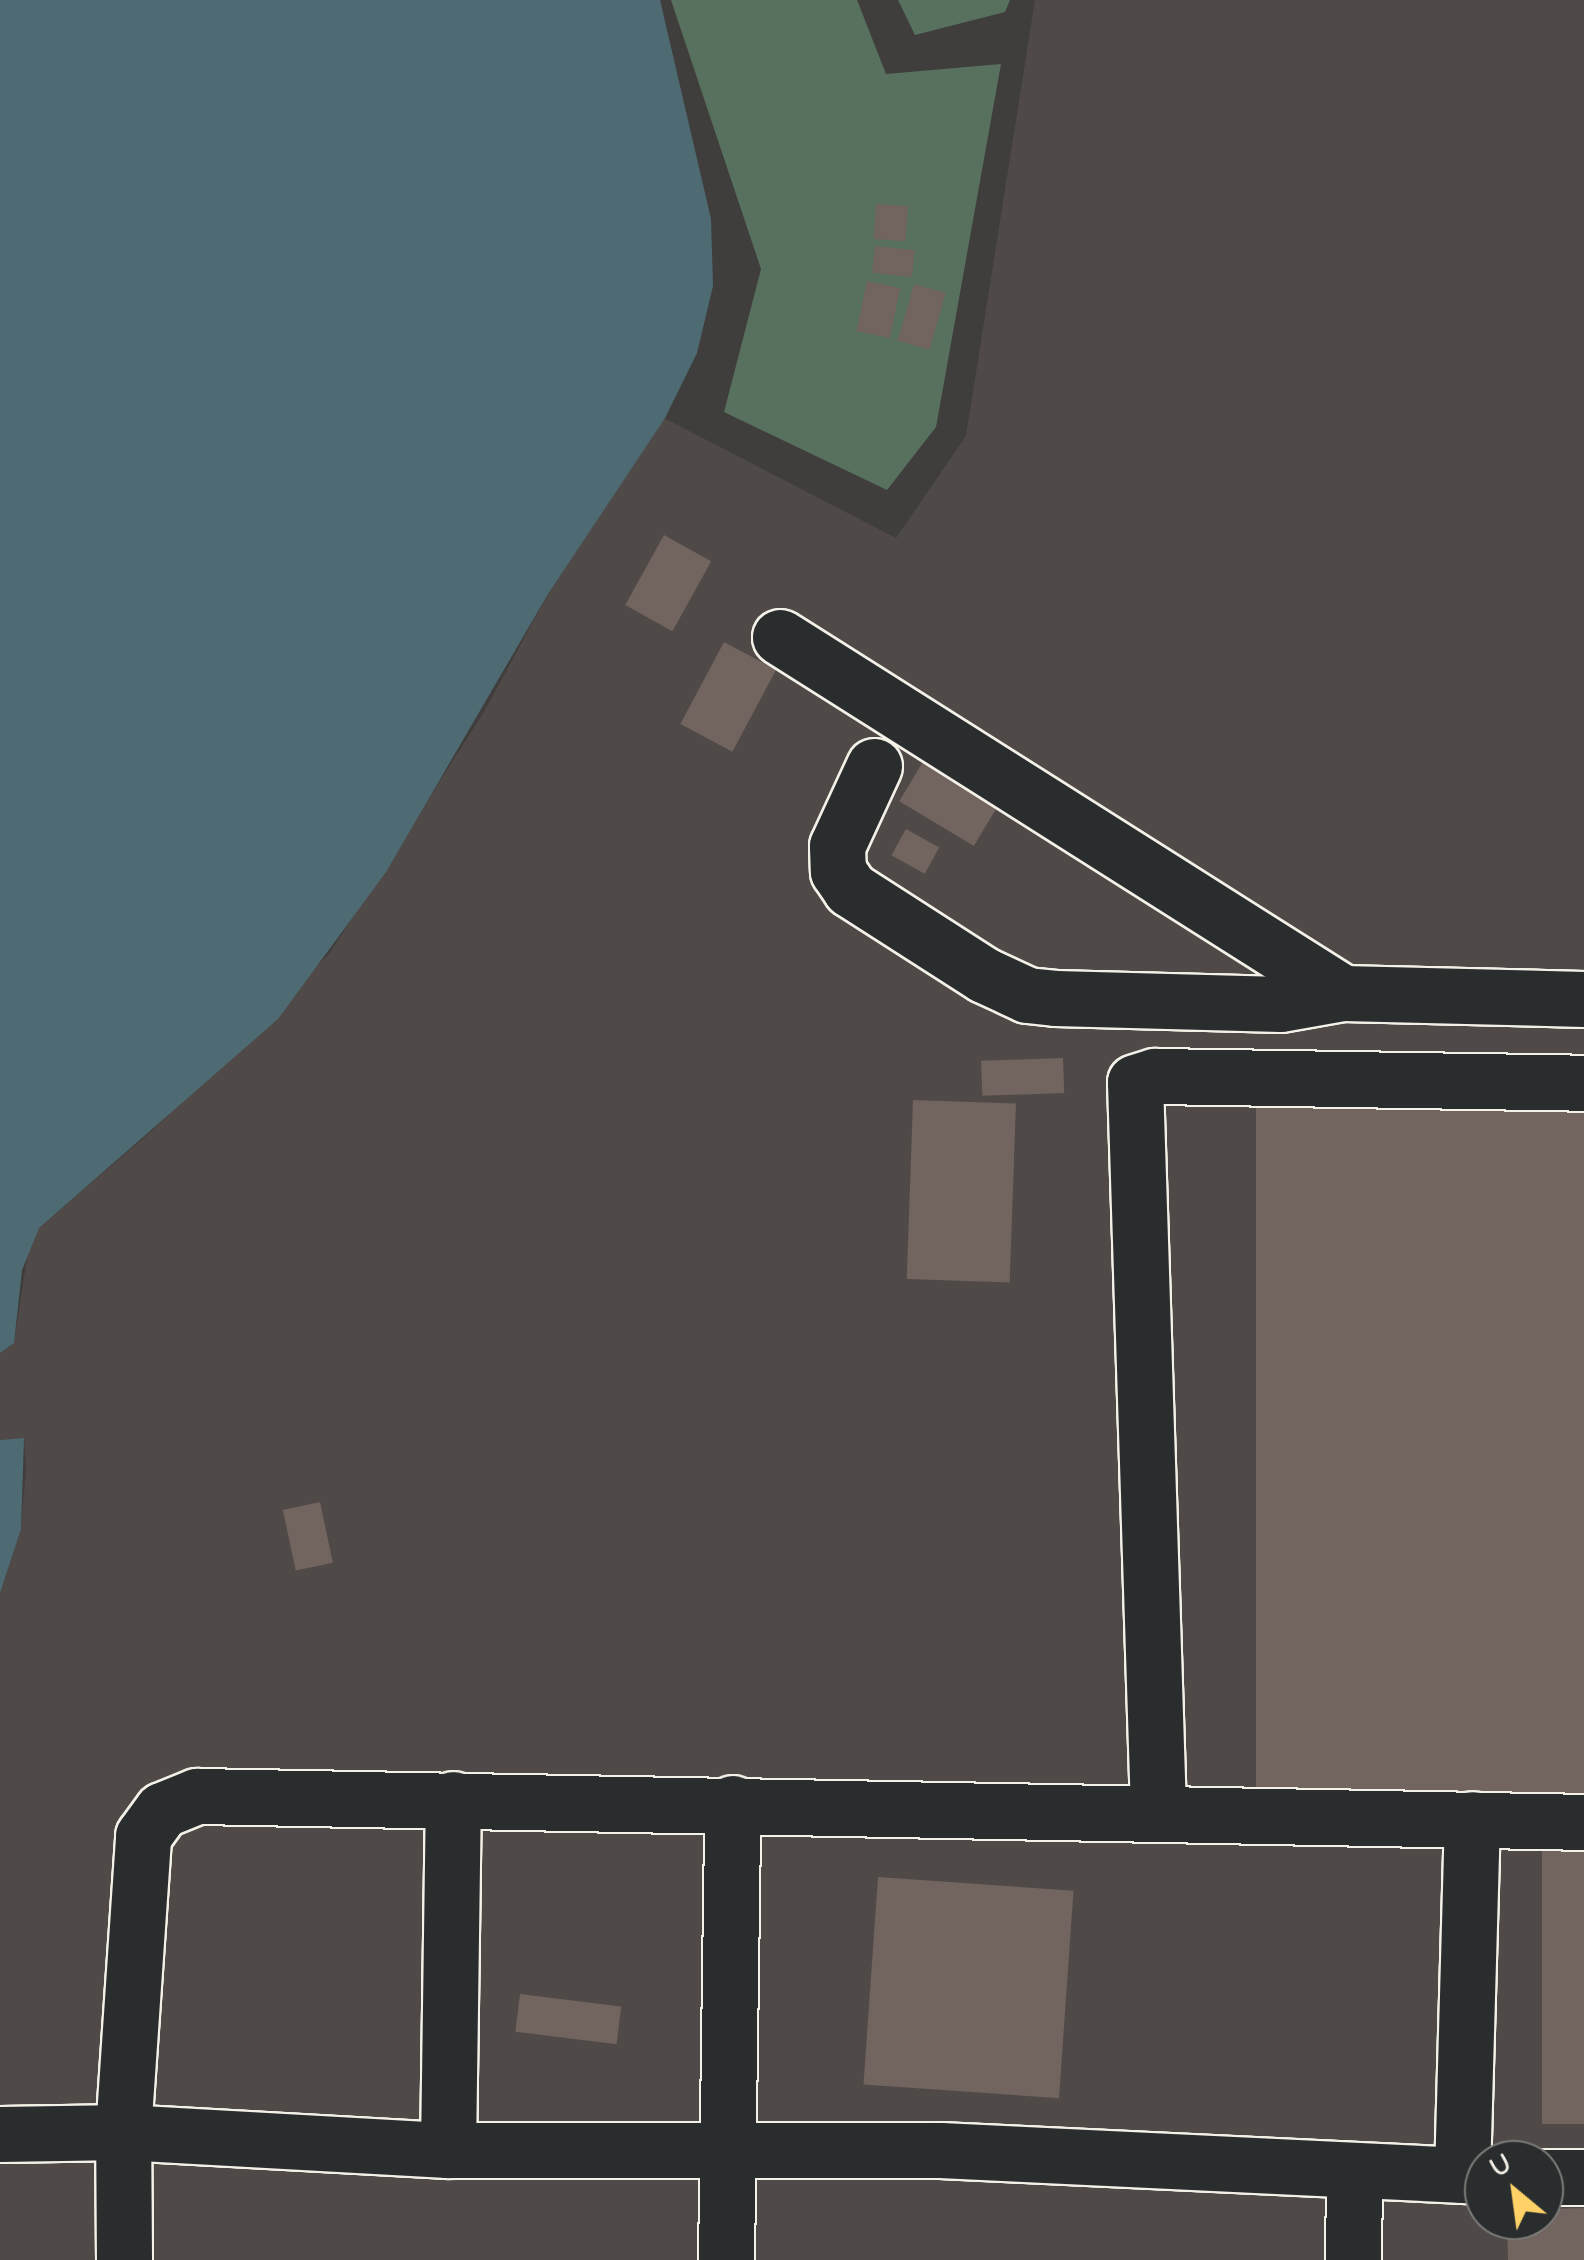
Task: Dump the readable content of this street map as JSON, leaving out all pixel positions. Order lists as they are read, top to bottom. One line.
{"north":"top left"}
